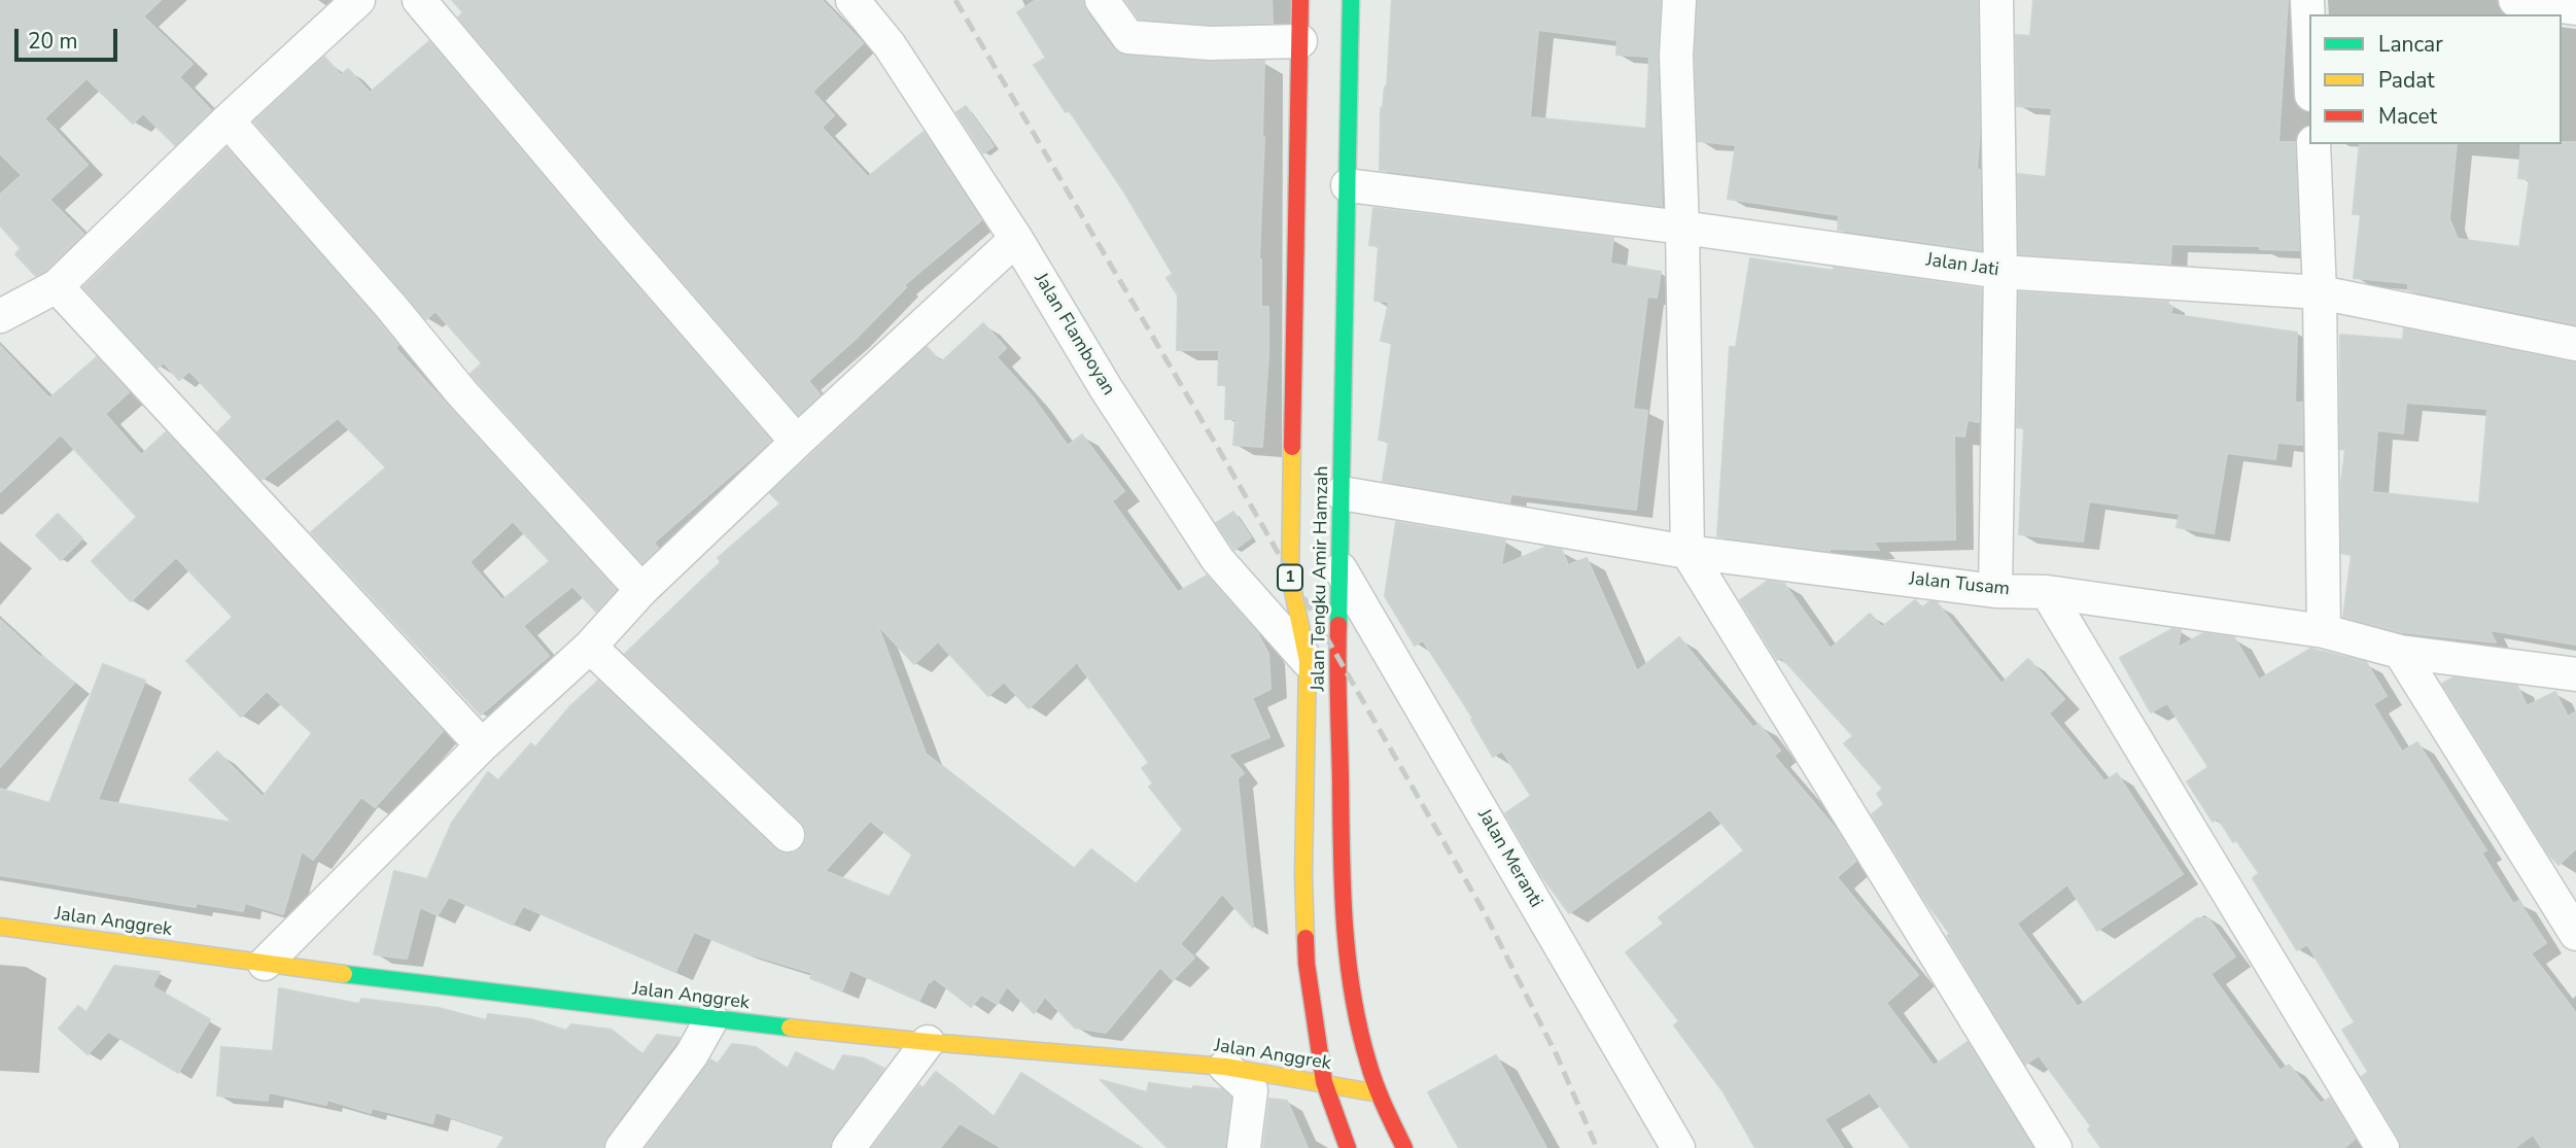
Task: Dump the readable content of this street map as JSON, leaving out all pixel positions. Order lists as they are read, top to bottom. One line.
{"streets":{"main road":["1","Jalan Tengku Amir Hamzah","Jalan Anggrek"],"street":["Jalan Jati","Jalan Flamboyan","Jalan Tusam","Jalan Meranti"]},"crossings":[["Jalan Jati","Jalan Tengku Amir Hamzah"],["Jalan Flamboyan","Jalan Tengku Amir Hamzah"],["Jalan Tengku Amir Hamzah","Jalan Tusam"],["Jalan Tengku Amir Hamzah","Jalan Meranti"],["Jalan Tengku Amir Hamzah","Jalan Anggrek"]],"legend":["Lancar","Padat","Macet"],"scale_bar":"20 m"}
